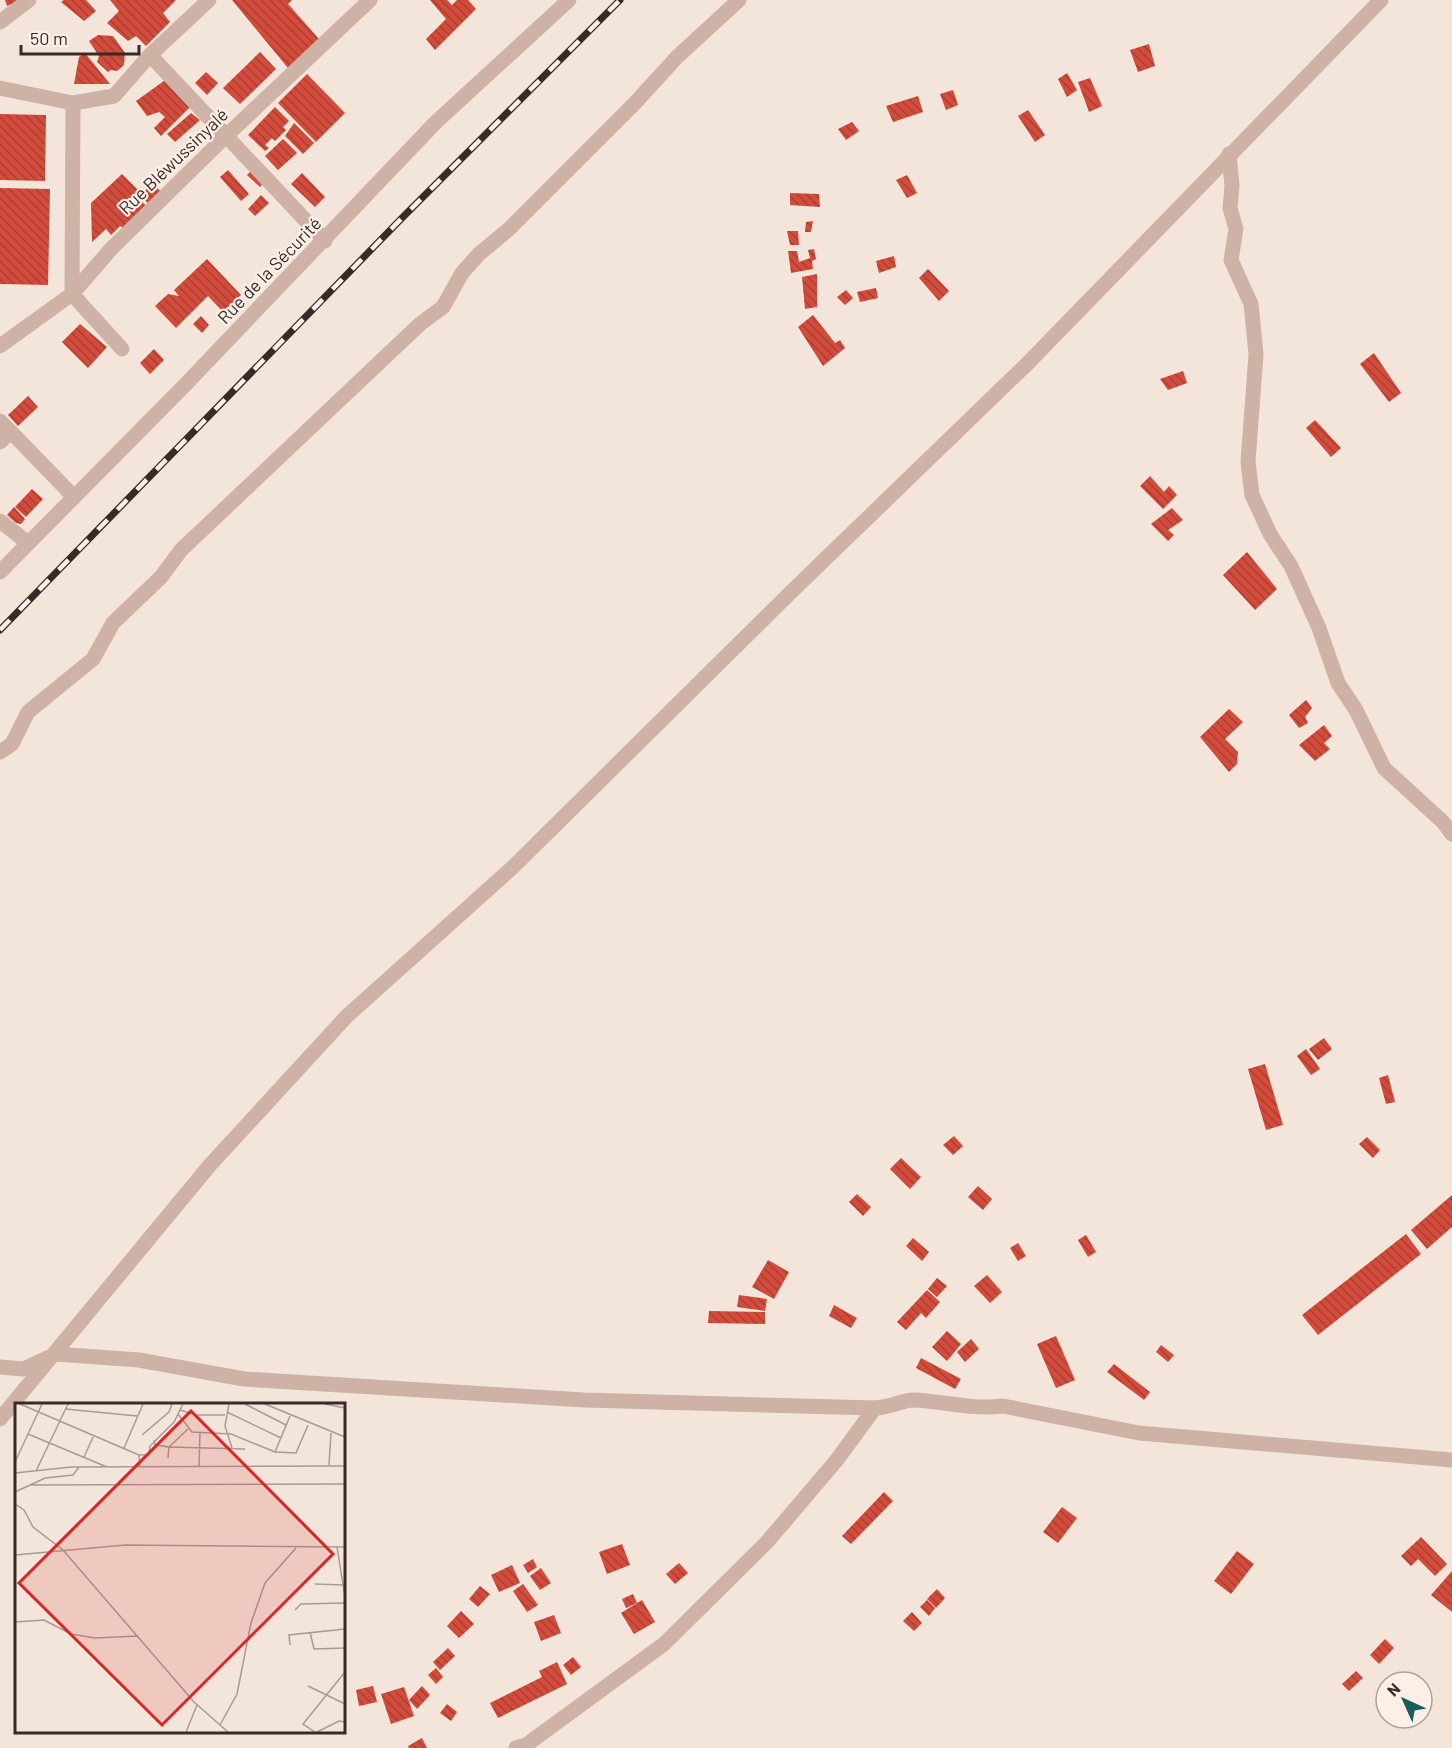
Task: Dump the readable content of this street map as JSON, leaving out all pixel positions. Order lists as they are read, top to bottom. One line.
{"streets":{"street":["Rue Bléwussinyalé","Rue de la Sécurité"]},"scale_bar":"50 m","north":"top left"}
